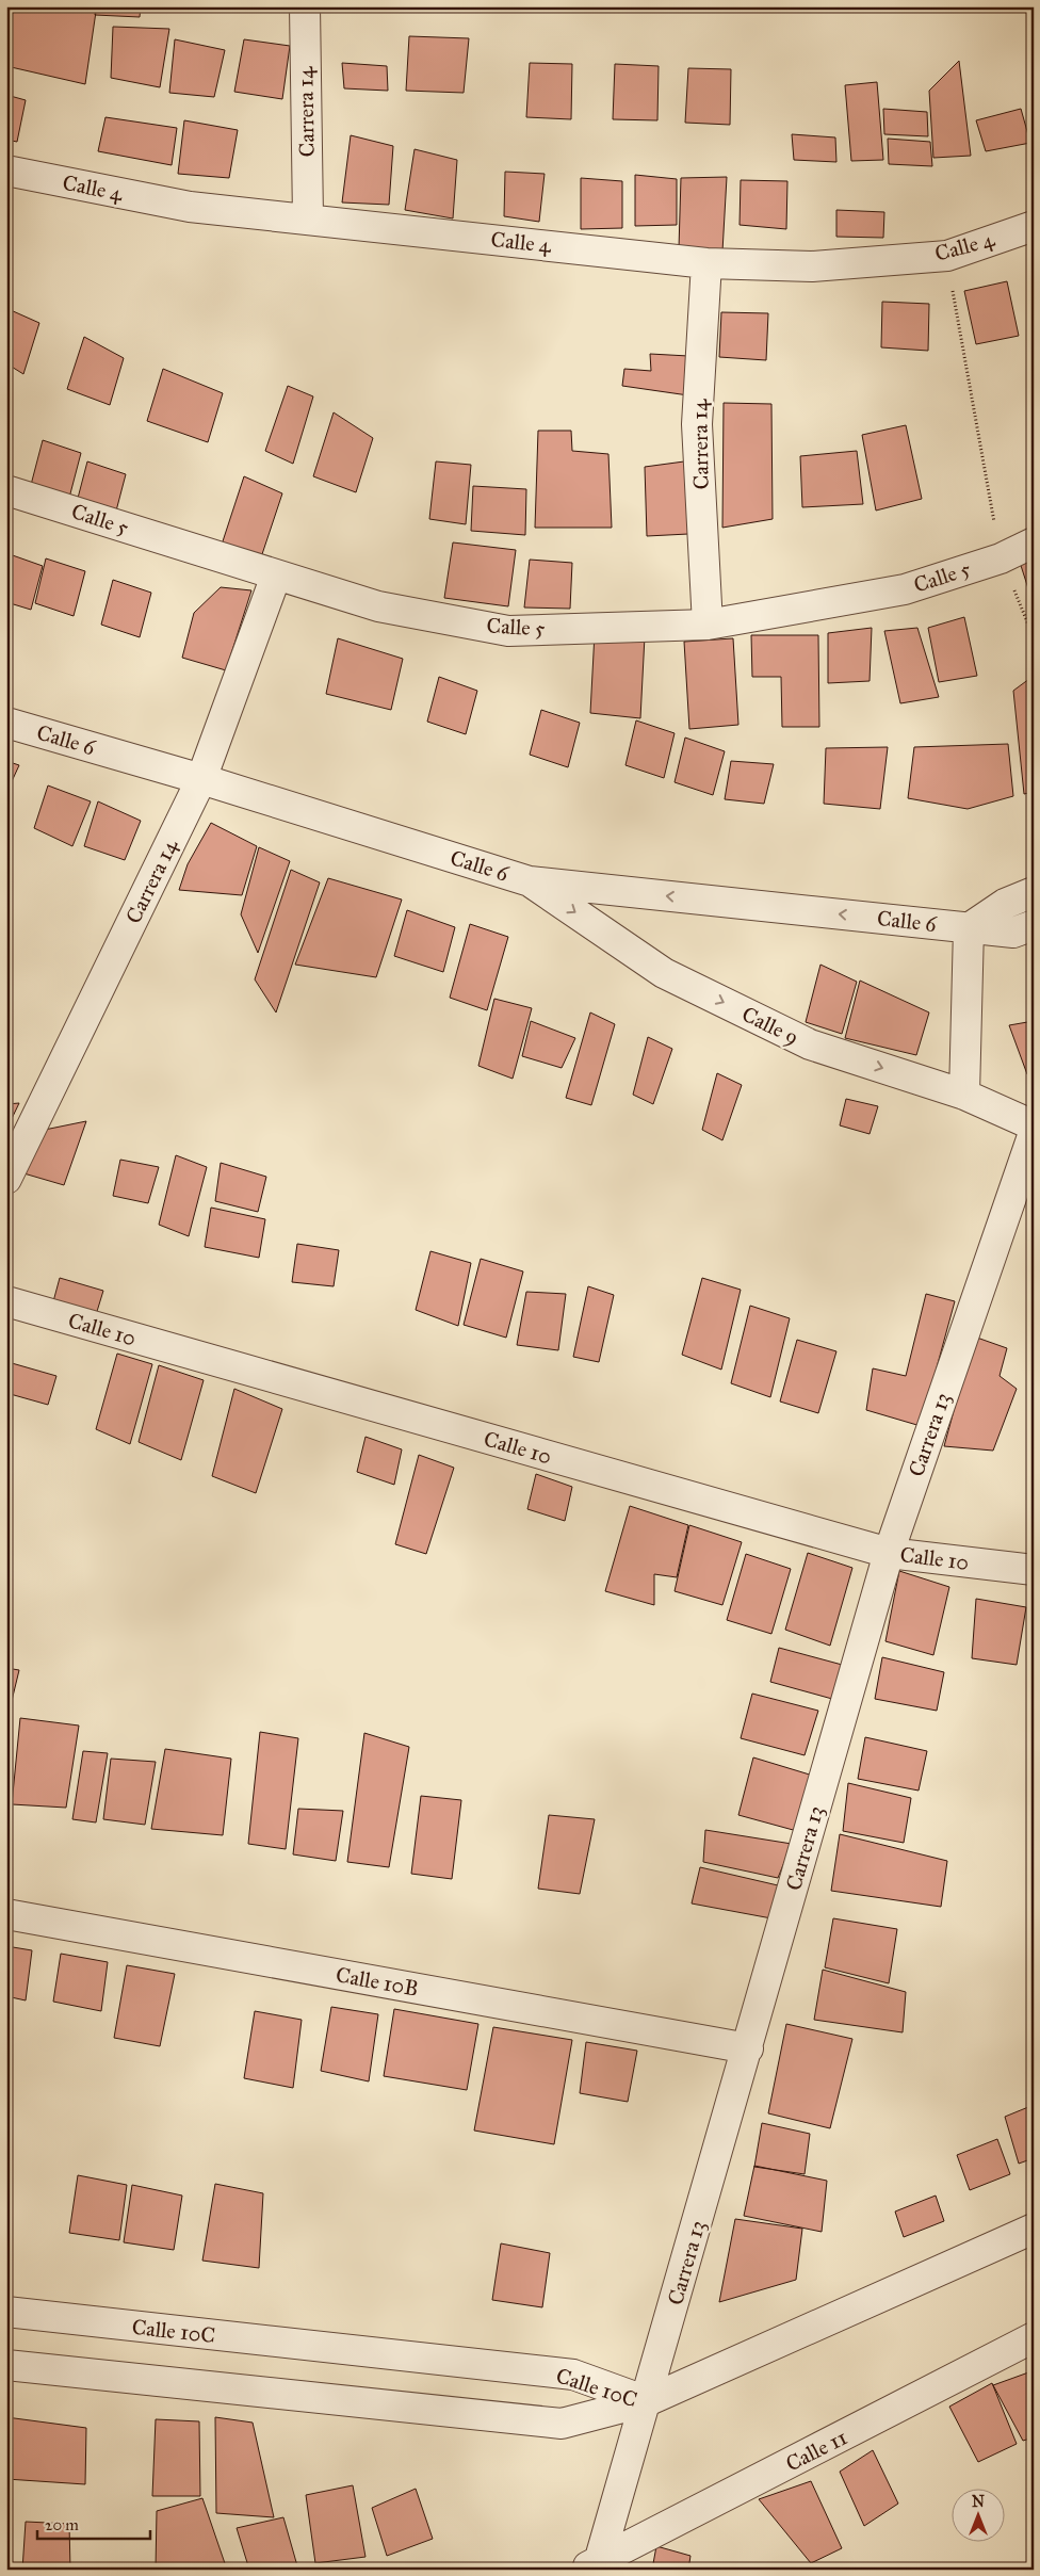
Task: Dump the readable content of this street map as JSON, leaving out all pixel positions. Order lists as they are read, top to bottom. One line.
{"streets":{"street":["Carrera 14","Calle 4","Calle 5","Calle 6","Calle 9","Calle 10","Carrera 13","Calle 10B","Calle 10C","Calle 11"]},"crossings":[["Carrera 14","Calle 4"],["Carrera 14","Calle 5"],["Carrera 14","Calle 6"],["Calle 6","Calle 9"],["Calle 10","Carrera 13"],["Carrera 13","Calle 10B"],["Carrera 13","Calle 10C"],["Carrera 13","Calle 11"]],"one_way":["Calle 6","Calle 9"],"scale_bar":"20 m","north":"top"}
